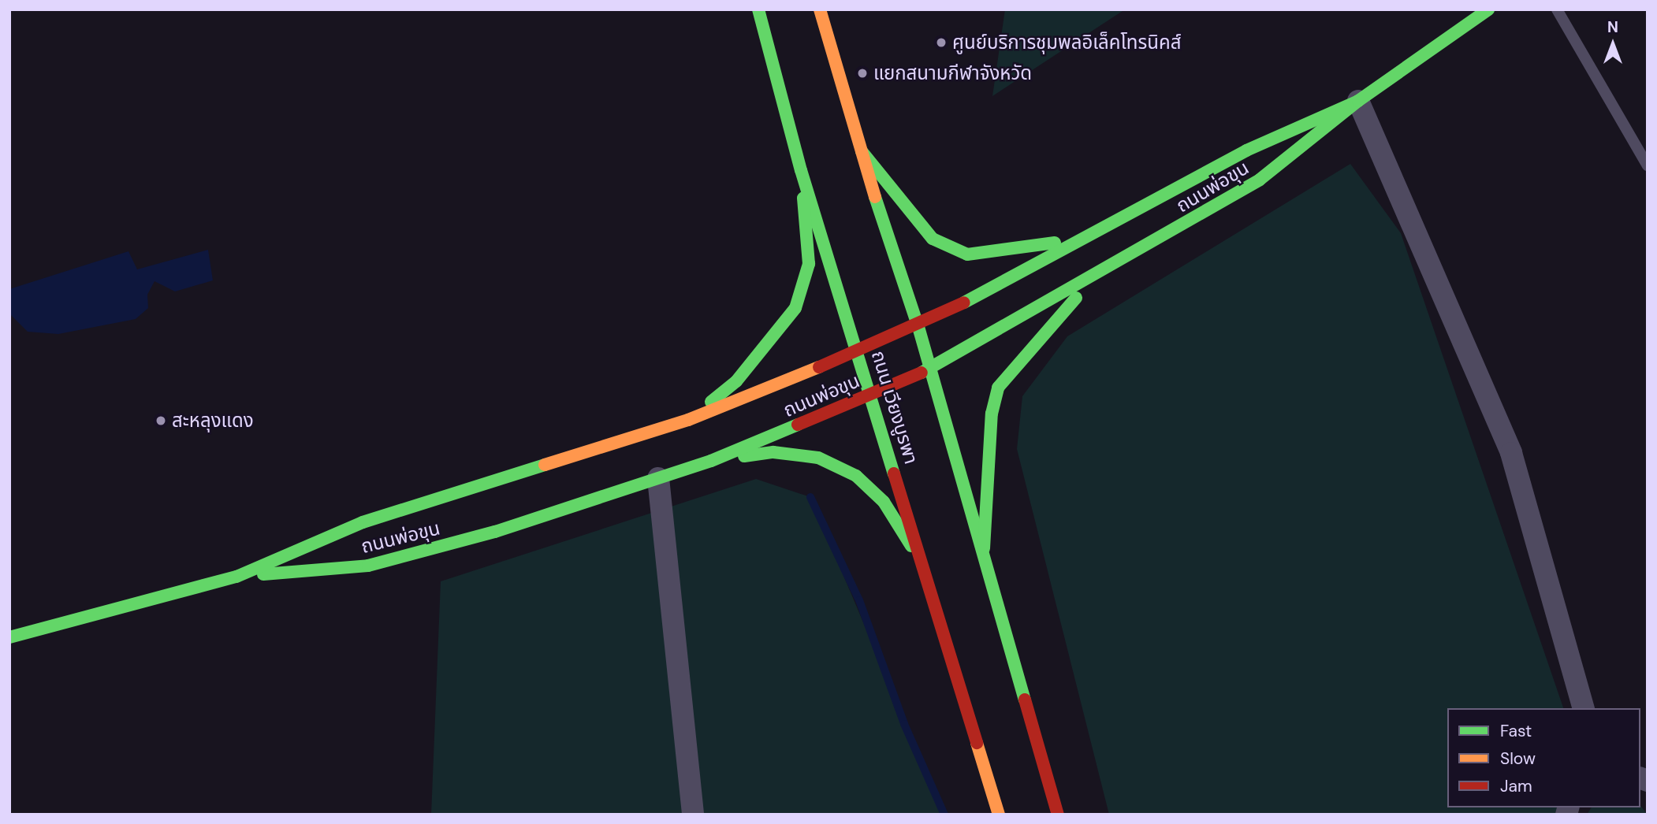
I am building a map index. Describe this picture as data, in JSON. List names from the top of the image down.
{
  "streets": {
    "main road": ["ถนนพ่อขุน", "ถนน เวียงบูรพา"]
  },
  "crossings": [
    ["ถนนพ่อขุน", "ถนน เวียงบูรพา"]
  ],
  "places": ["ศูนย์บริการชุมพลอิเล็คโทรนิคส์", "แยกสนามกีฬาจังหวัด", "สะหลุงแดง"],
  "legend": ["Fast", "Slow", "Jam"],
  "north": "top"
}
